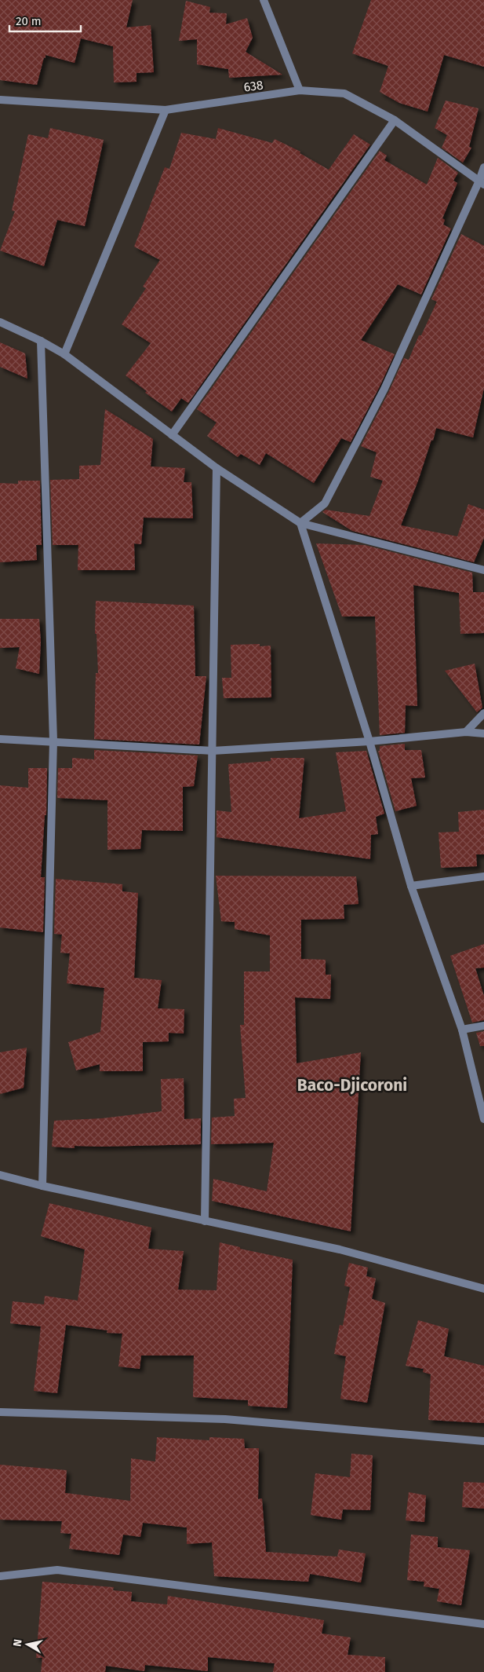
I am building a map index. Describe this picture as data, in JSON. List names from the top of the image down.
{
  "streets": {
    "street": ["638"]
  },
  "districts": ["Baco-Djicoroni"],
  "scale_bar": "20 m",
  "north": "left"
}
